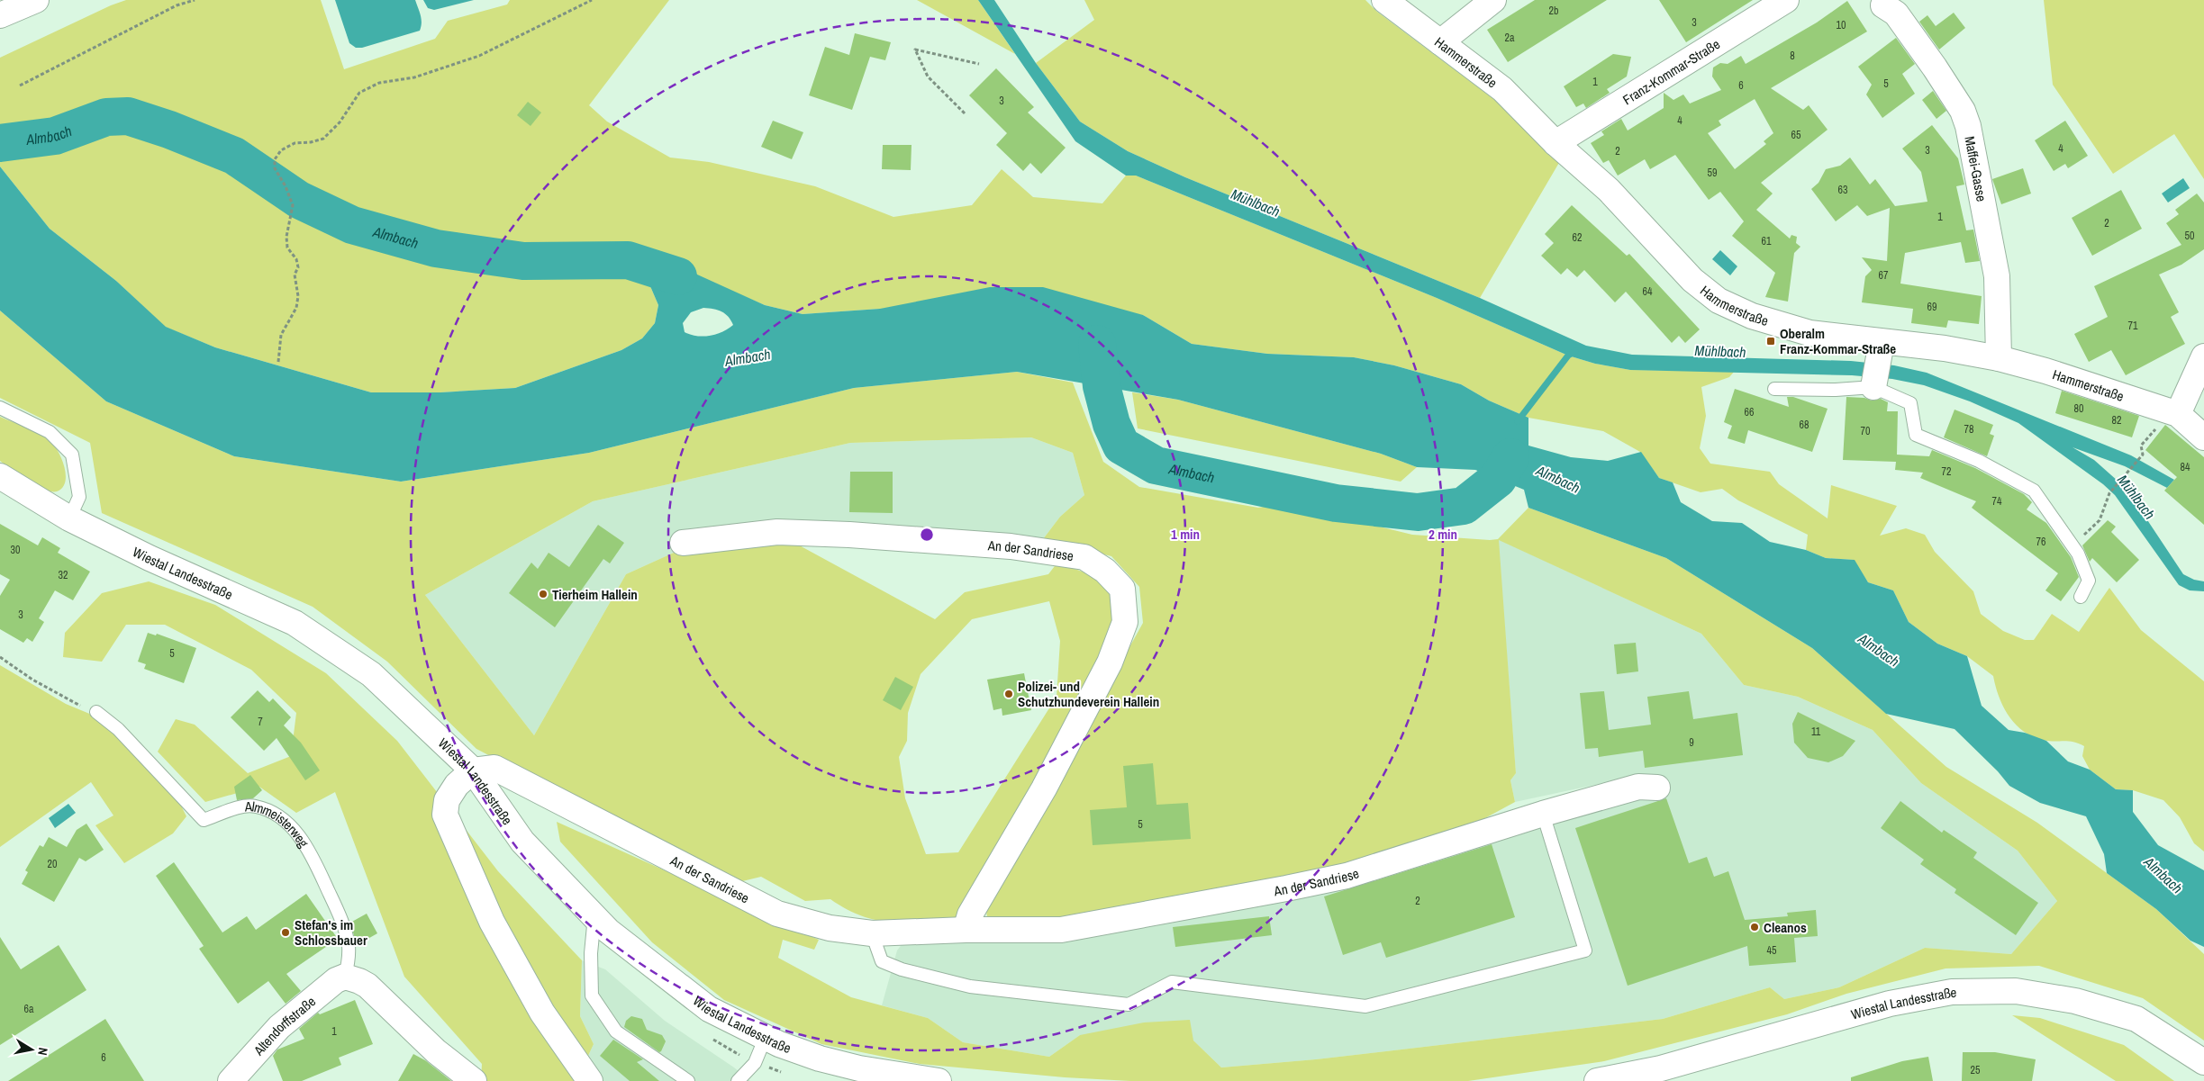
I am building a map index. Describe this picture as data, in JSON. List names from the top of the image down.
{
  "streets": {
    "main road": [
      "Hammerstraße",
      "Franz-Kommar-Straße",
      "Maffei-Gasse",
      "An der Sandriese",
      "Wiestal Landesstraße",
      "Altendorffstraße"
    ],
    "lane": ["Almmeisterweg"]
  },
  "crossings": [
    ["Hammerstraße", "Franz-Kommar-Straße"],
    ["Hammerstraße", "Maffei-Gasse"],
    ["An der Sandriese", "Wiestal Landesstraße"],
    ["Almmeisterweg", "Altendorffstraße"]
  ],
  "water": ["Almbach", "Mühlbach"],
  "places": {
    "transit": ["Oberalm Franz-Kommar-Straße"],
    "other": [
      "Tierheim Hallein",
      "Polizei- und Schutzhundeverein Hallein",
      "Cleanos",
      "Stefan's im Schlossbauer"
    ]
  },
  "house_numbers": [
    "2b",
    "3",
    "10",
    "2a",
    "8",
    "1",
    "5",
    "6",
    "3",
    "4",
    "65",
    "4",
    "3",
    "2",
    "59",
    "63",
    "1",
    "2",
    "50",
    "62",
    "61",
    "67",
    "64",
    "69",
    "71",
    "80",
    "66",
    "82",
    "68",
    "78",
    "70",
    "84",
    "72",
    "74",
    "76",
    "30",
    "32",
    "3",
    "5",
    "7",
    "11",
    "9",
    "5",
    "20",
    "2",
    "45",
    "6a",
    "1",
    "6",
    "25"
  ],
  "north": "right",
  "rings": ["1 min", "2 min"]
}
